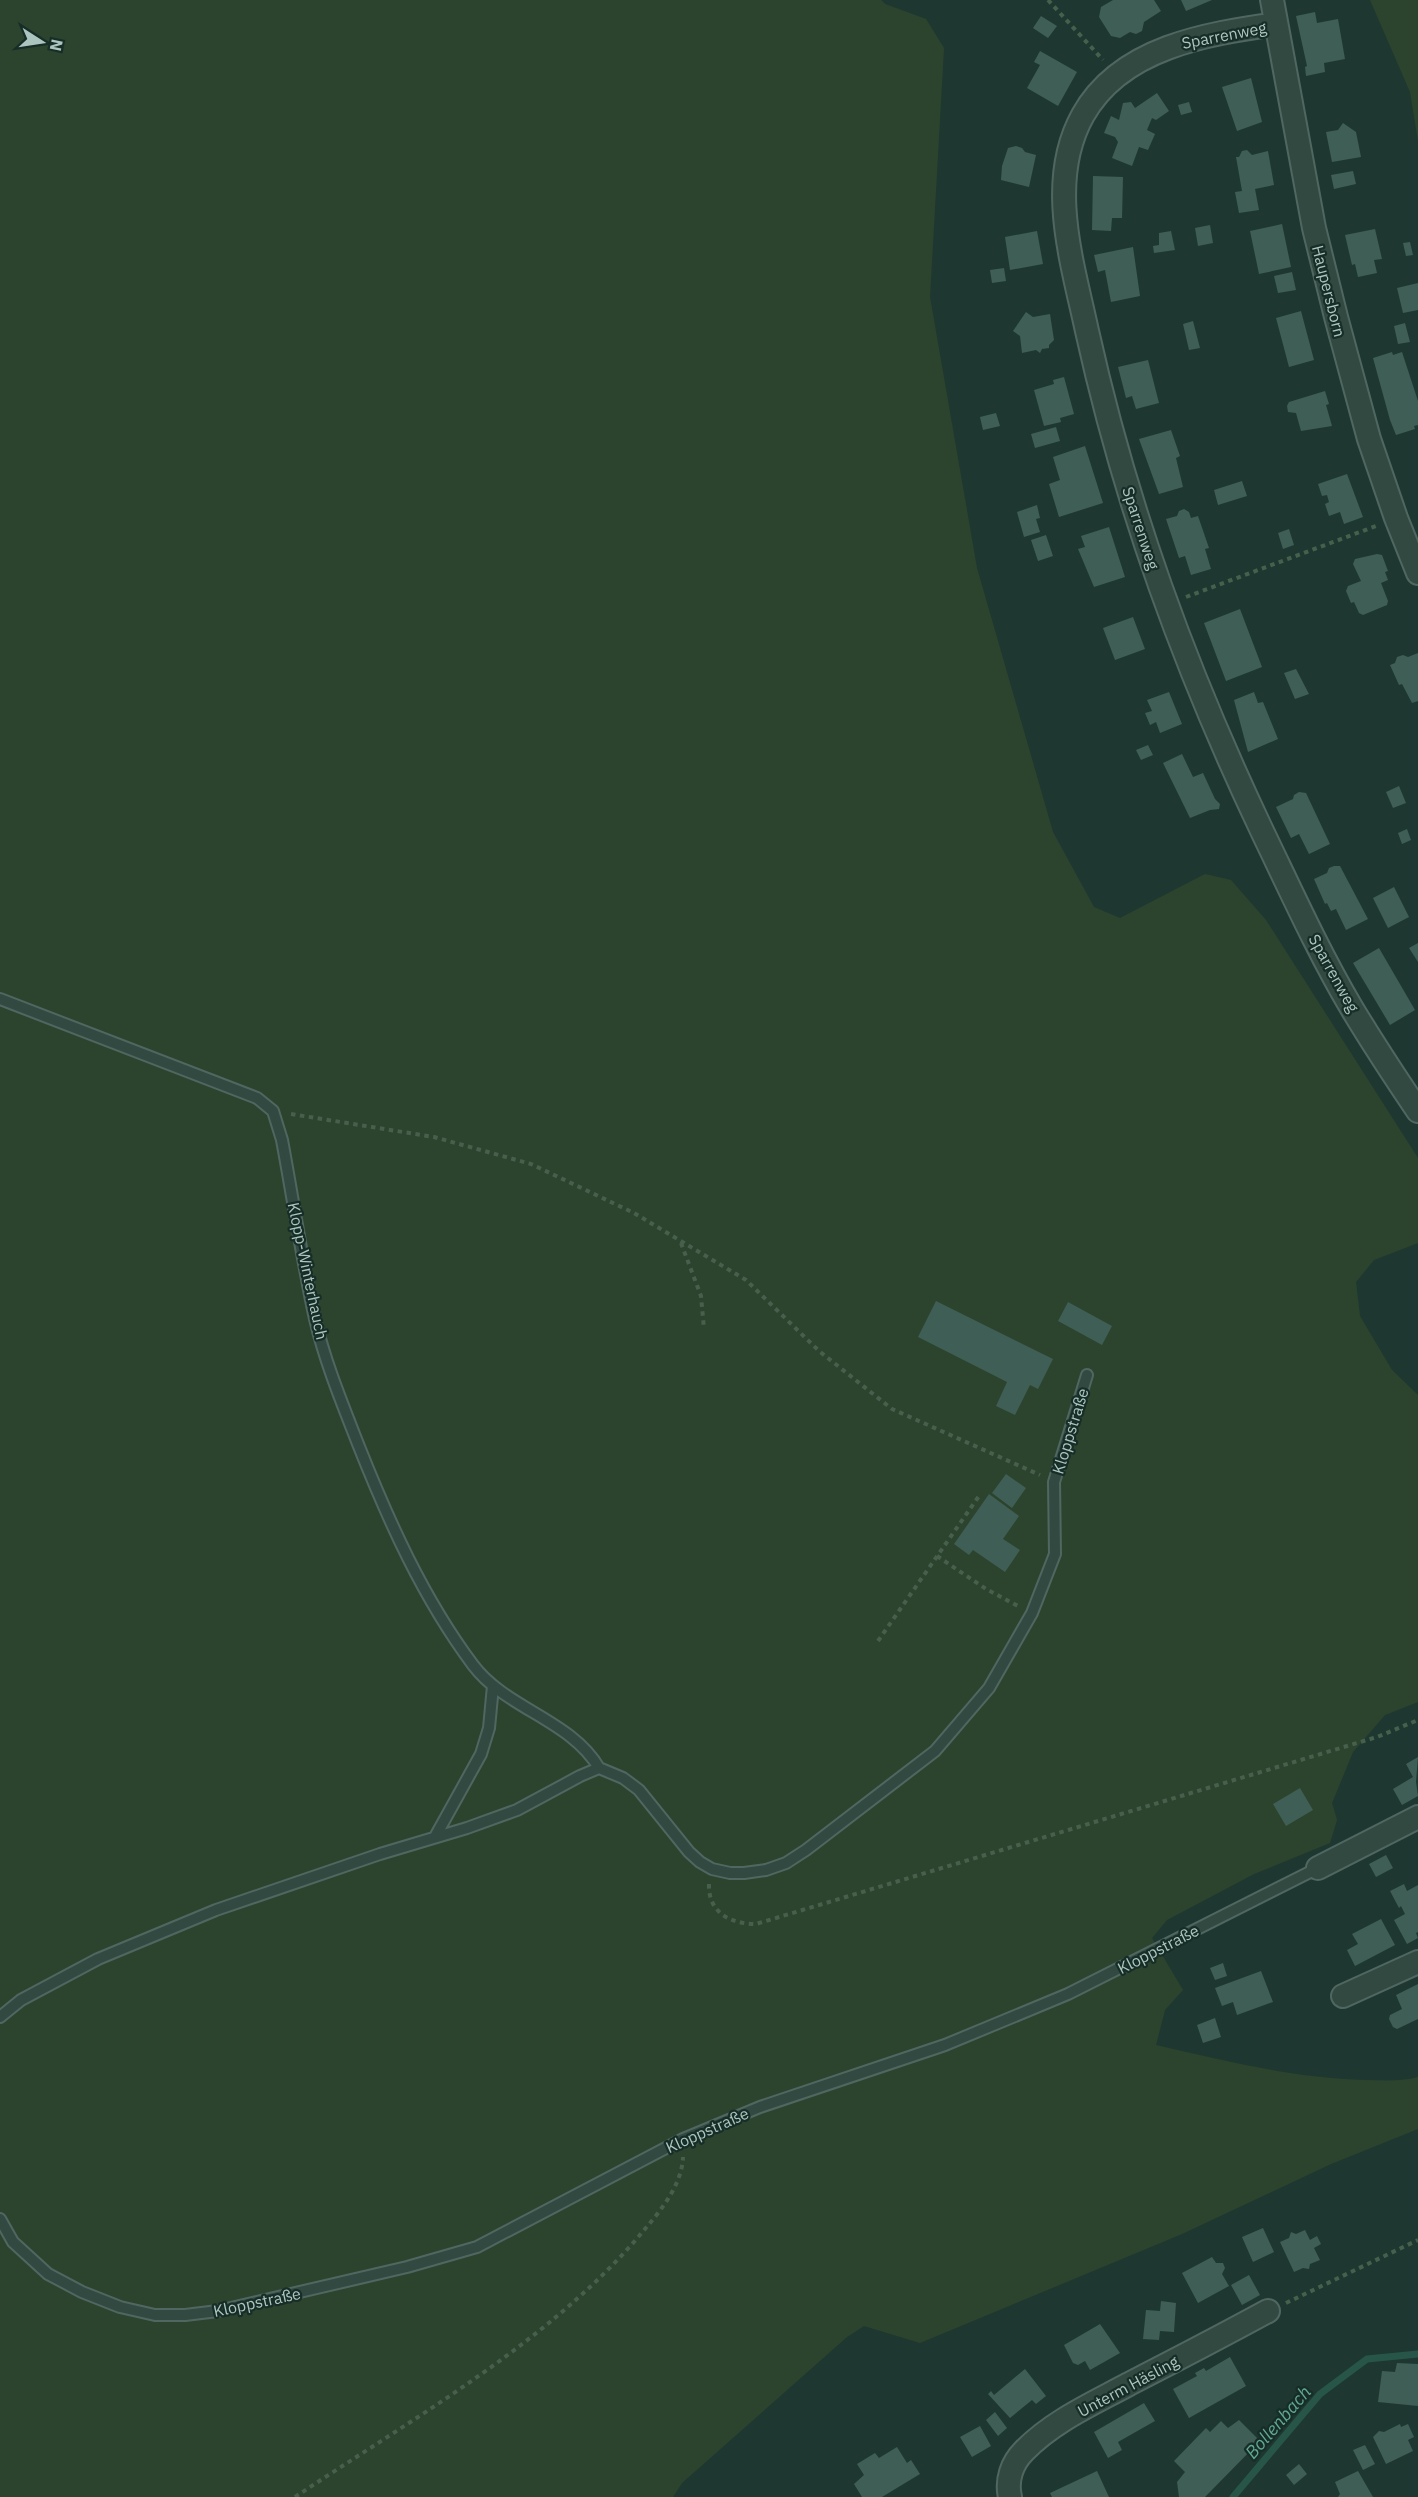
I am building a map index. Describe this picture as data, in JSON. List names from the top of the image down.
{
  "streets": {
    "street": [
      "Sparrenweg",
      "Haupersborn",
      "Kloppstraße",
      "Unterm Häsling"
    ],
    "lane": ["Klopp-Winterhauch"]
  },
  "crossings": [
    ["Sparrenweg", "Haupersborn"],
    ["Klopp-Winterhauch", "Kloppstraße"]
  ],
  "water": ["Bollenbach"],
  "north": "right"
}
